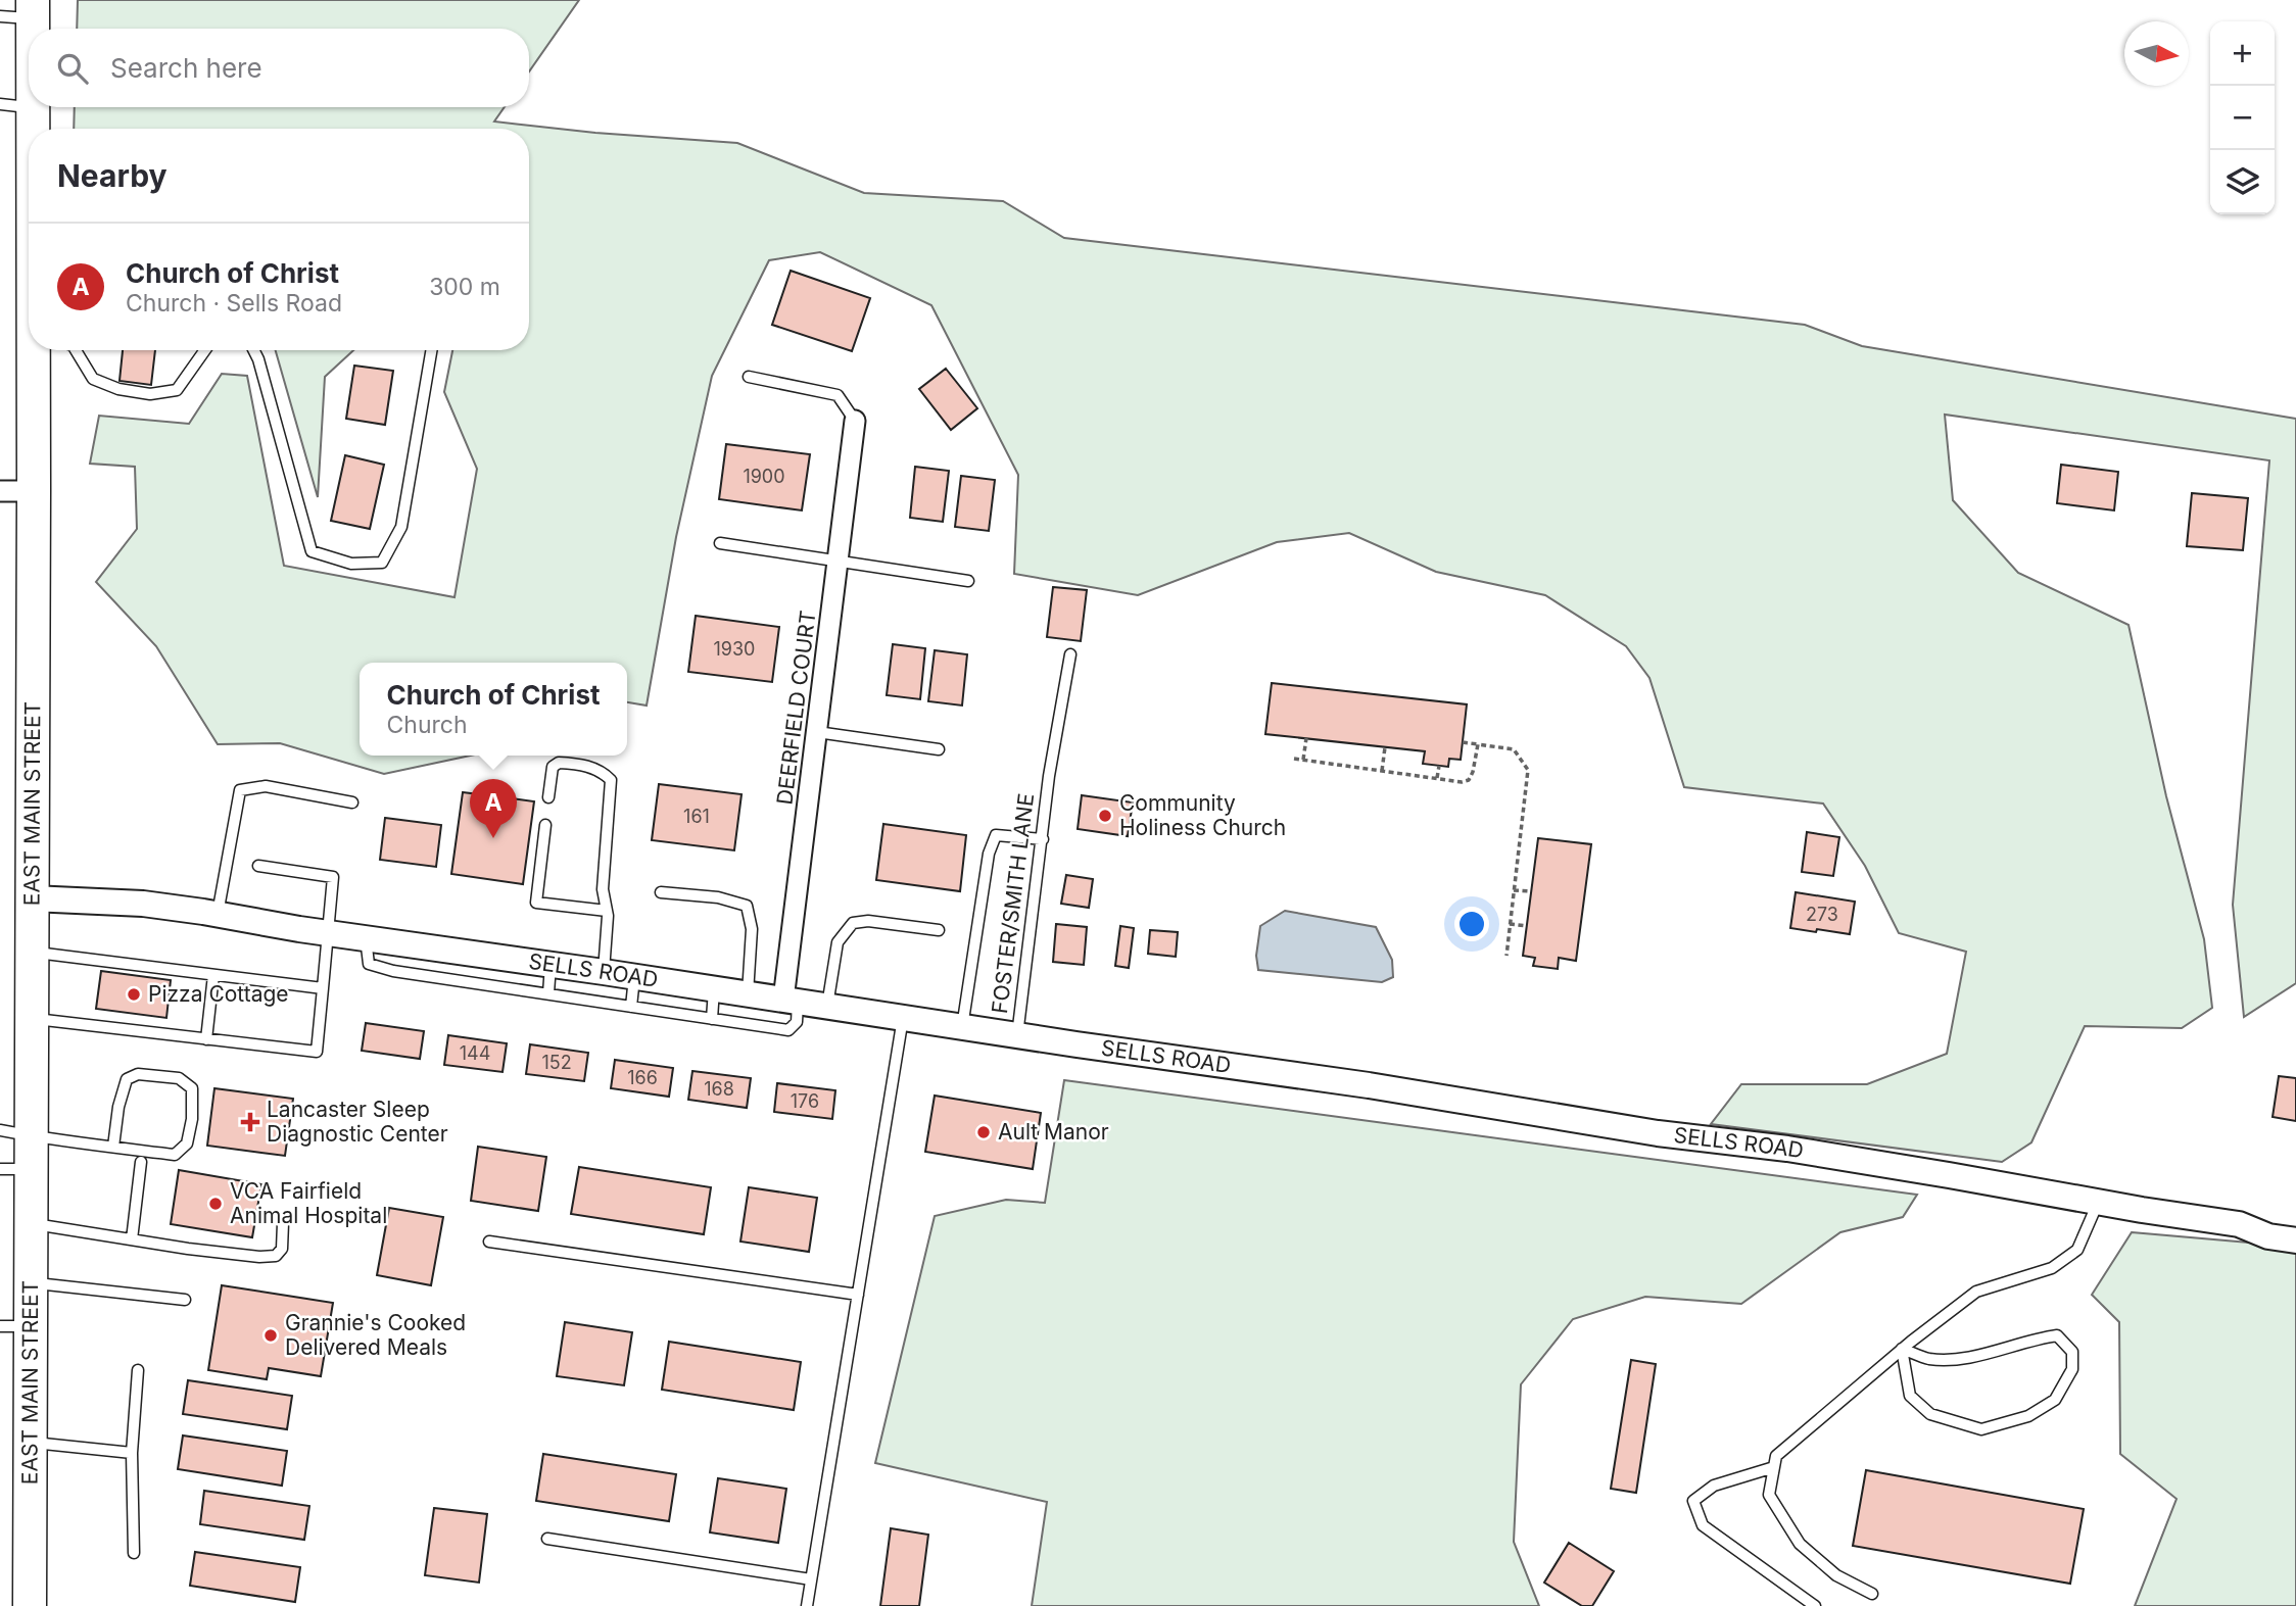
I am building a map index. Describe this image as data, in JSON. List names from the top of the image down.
{
  "streets": {
    "main road": ["EAST MAIN STREET"],
    "street": ["DEERFIELD COURT", "SELLS ROAD"],
    "lane": ["FOSTER/SMITH LANE"]
  },
  "crossings": [
    ["DEERFIELD COURT", "SELLS ROAD"],
    ["EAST MAIN STREET", "SELLS ROAD"],
    ["FOSTER/SMITH LANE", "SELLS ROAD"]
  ],
  "places": {
    "other": [
      "Community Holiness Church",
      "Pizza Cottage",
      "Ault Manor",
      "VCA Fairfield Animal Hospital",
      "Grannie's Cooked Delivered Meals"
    ],
    "health": ["Lancaster Sleep Diagnostic Center"]
  },
  "house_numbers": [
    "1900",
    "1930",
    "161",
    "273",
    "144",
    "152",
    "166",
    "168",
    "176"
  ],
  "north": "right",
  "page": {
    "map_buttons": ["+", "−"],
    "search": "Search here",
    "heading": "Nearby",
    "list": [
      {
        "mark": "A",
        "name": "Church of Christ",
        "note": "Church · Sells Road",
        "value": "300 m"
      }
    ],
    "popup": ["Church of Christ", "Church"],
    "pins": "A"
  }
}
